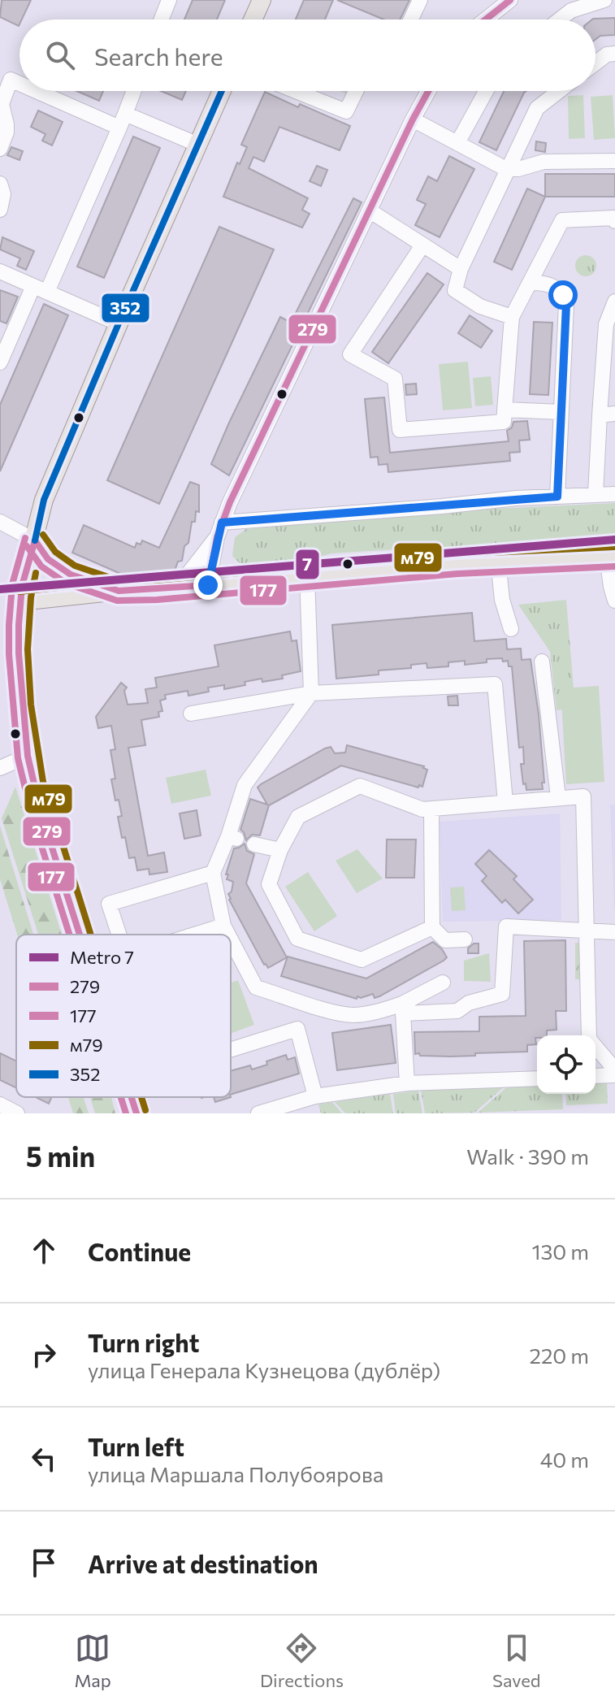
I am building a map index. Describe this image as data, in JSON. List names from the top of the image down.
{
  "lines": [
    "transit line 279",
    "transit line 352",
    "transit line м79",
    "transit line 177",
    "metro line 7"
  ],
  "legend": [
    "Metro 7",
    "279",
    "177",
    "м79",
    "352"
  ],
  "page": {
    "search": "Search here",
    "heading": ["5 min", "Walk · 390 m"],
    "list": [
      ["Continue", "130 m"],
      ["Turn right", "улица Генерала Кузнецова (дублёр)", "220 m"],
      ["Turn left", "улица Маршала Полубоярова", "40 m"],
      "Arrive at destination"
    ],
    "nav": ["Map", "Directions", "Saved"]
  }
}
